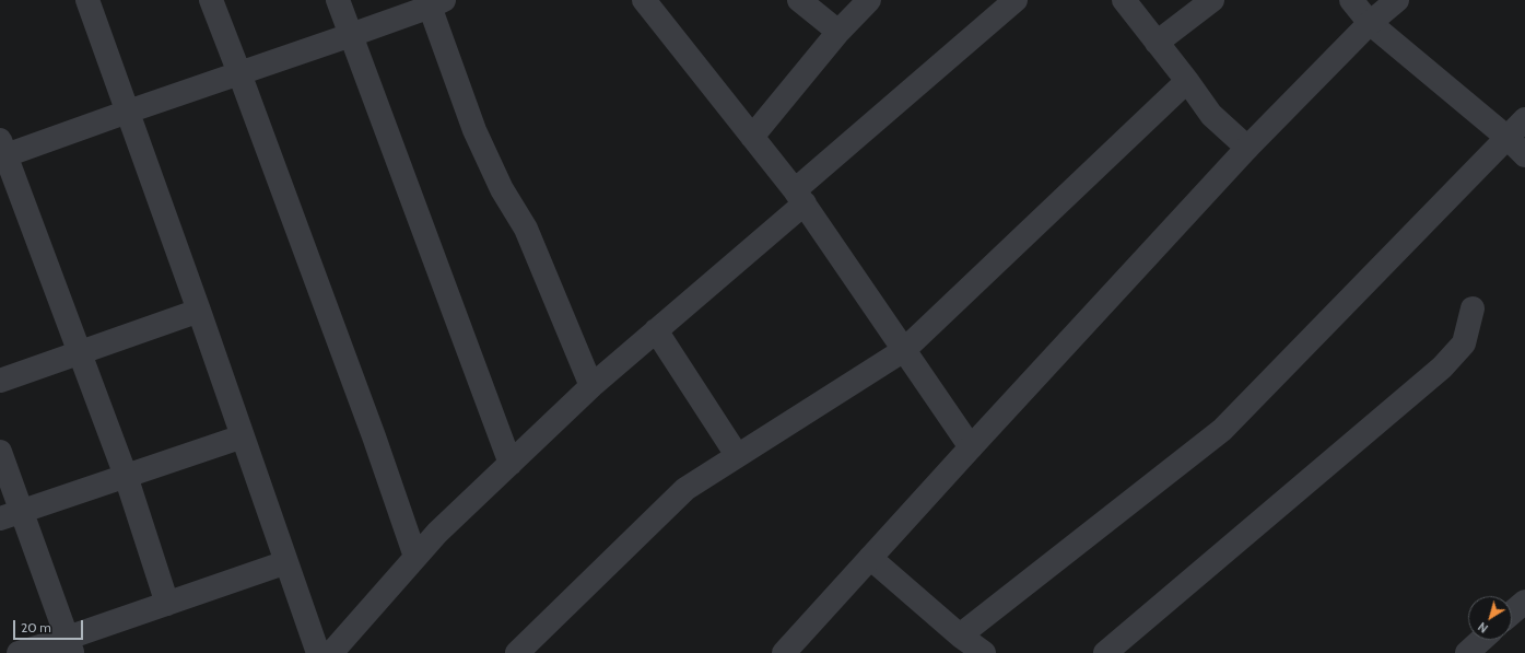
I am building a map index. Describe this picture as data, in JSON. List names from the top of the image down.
{
  "scale_bar": "20 m",
  "north": "bottom left"
}
